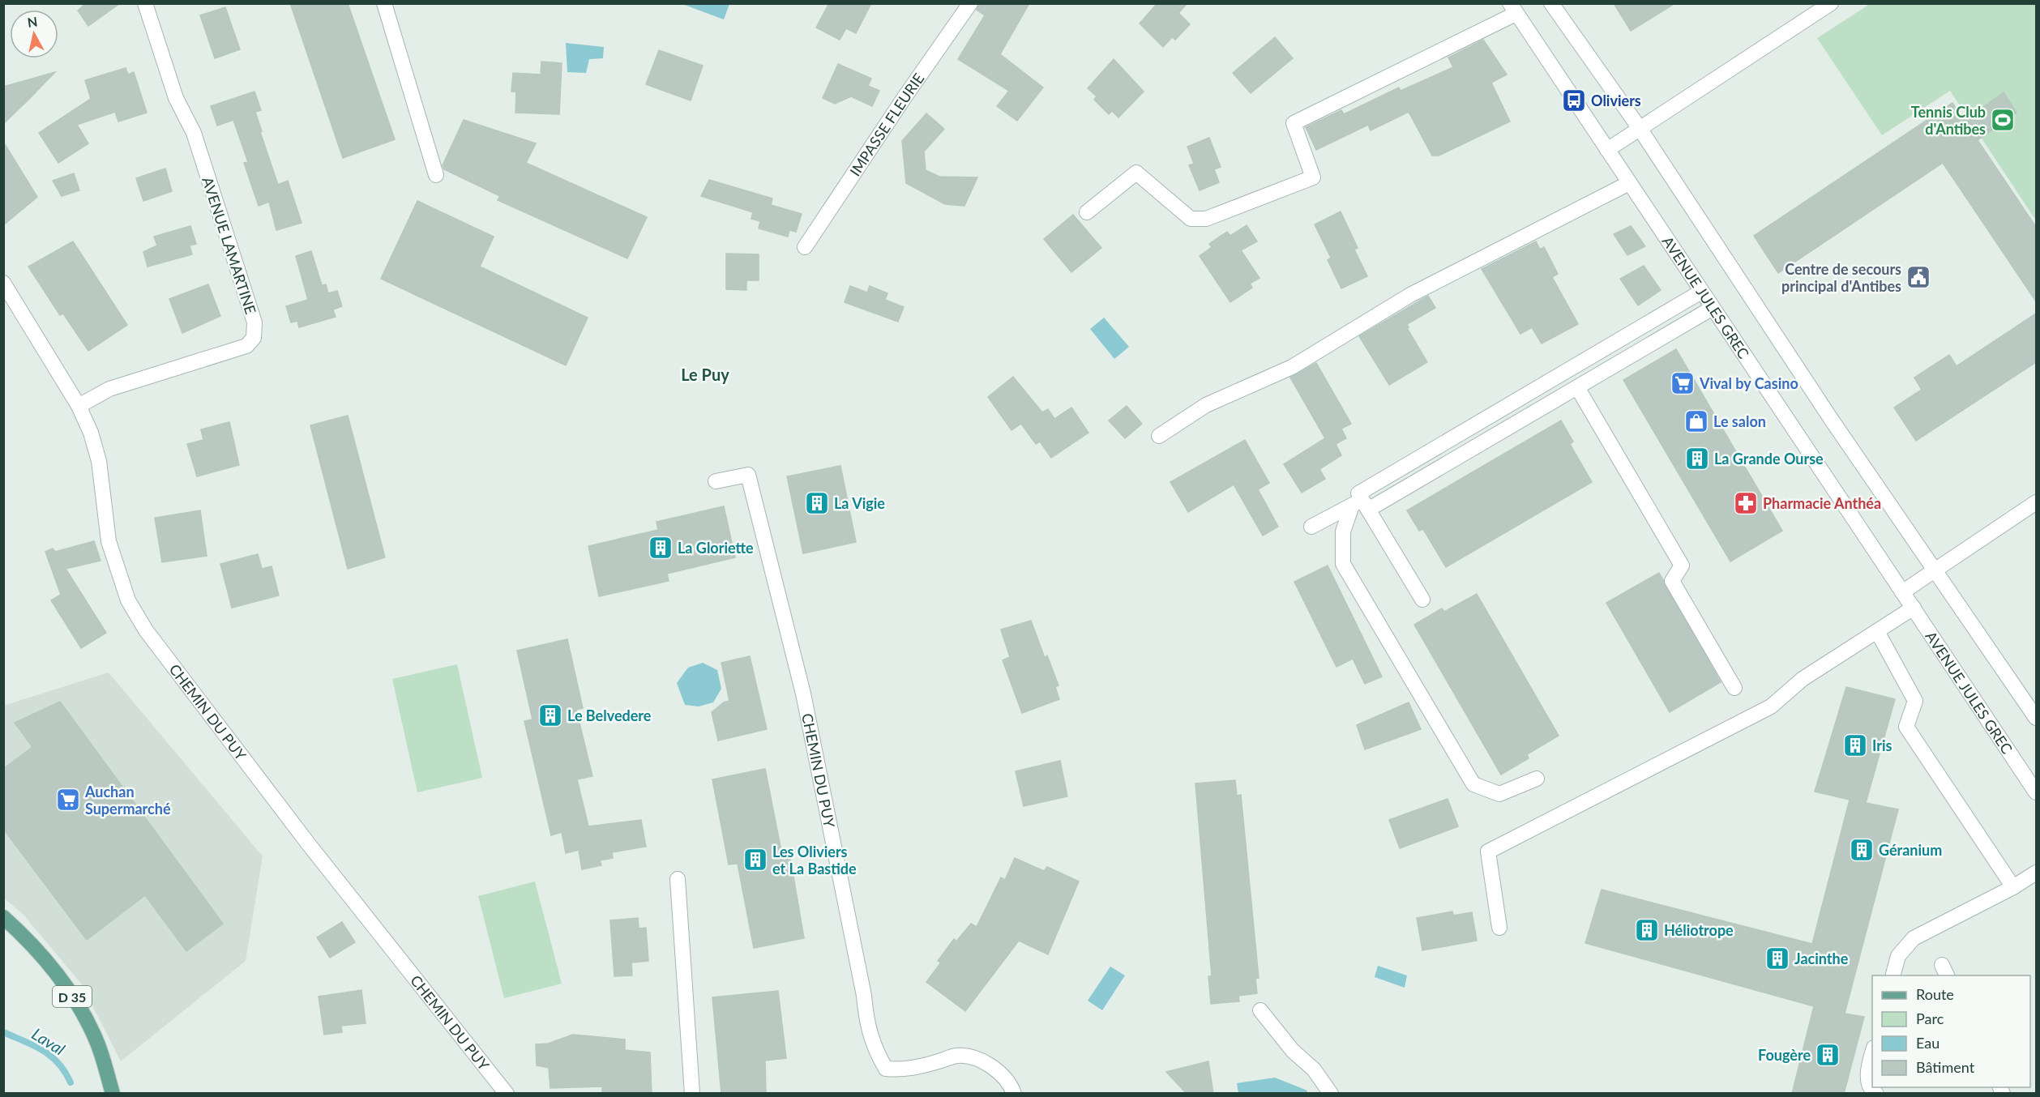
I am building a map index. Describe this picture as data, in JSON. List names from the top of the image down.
{
  "streets": {
    "main road": ["D 35"],
    "street": [
      "IMPASSE FLEURIE",
      "AVENUE LAMARTINE",
      "AVENUE JULES GREC",
      "CHEMIN DU PUY"
    ]
  },
  "crossings": [
    ["AVENUE LAMARTINE", "CHEMIN DU PUY"]
  ],
  "districts": ["Le Puy"],
  "water": ["Laval"],
  "places": {
    "bus stop": ["Oliviers"],
    "sports": ["Tennis Club d'Antibes"],
    "public building": ["Centre de secours principal d'Antibes"],
    "supermarket": ["Vival by Casino", "Auchan Supermarché"],
    "shop": ["Le salon"],
    "building": [
      "La Grande Ourse",
      "La Vigie",
      "La Gloriette",
      "Le Belvedere",
      "Iris",
      "Géranium",
      "Les Oliviers et La Bastide",
      "Héliotrope",
      "Jacinthe",
      "Fougère"
    ],
    "pharmacy": ["Pharmacie Anthéa"]
  },
  "legend": [
    "Route",
    "Parc",
    "Eau",
    "Bâtiment"
  ],
  "north": "top"
}
